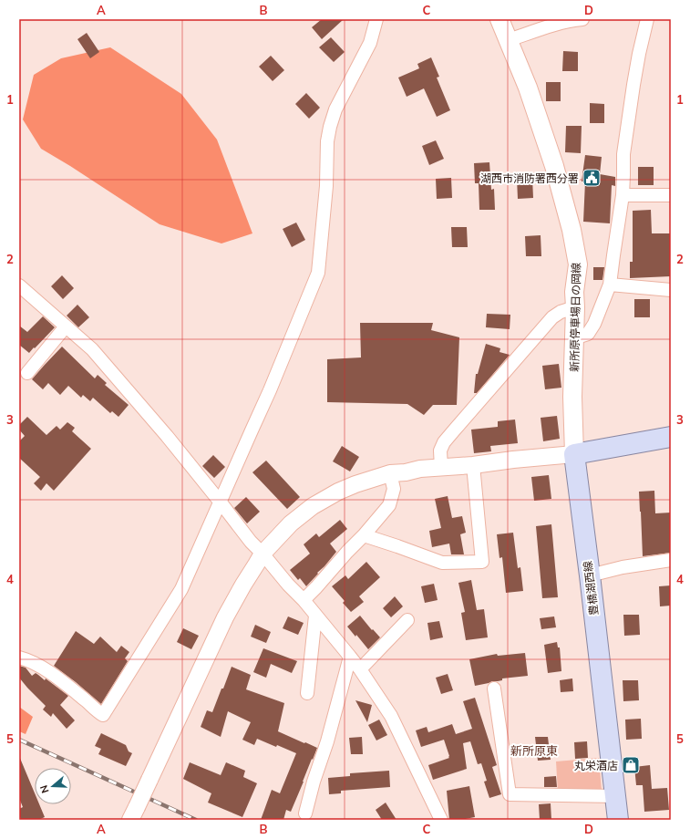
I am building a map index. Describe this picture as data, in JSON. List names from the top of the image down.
{
  "streets": {
    "main road": ["新所原停車場日の岡線", "豊橋湖西線"]
  },
  "crossings": [
    ["新所原停車場日の岡線", "豊橋湖西線"]
  ],
  "districts": ["新所原東"],
  "places": {
    "public building": ["湖西市消防署西分署"],
    "shop": ["丸栄酒店"]
  },
  "north": "left",
  "grid": {
    "columns": [
      "A",
      "B",
      "C",
      "D"
    ],
    "rows": [
      "1",
      "2",
      "3",
      "4",
      "5"
    ]
  }
}
